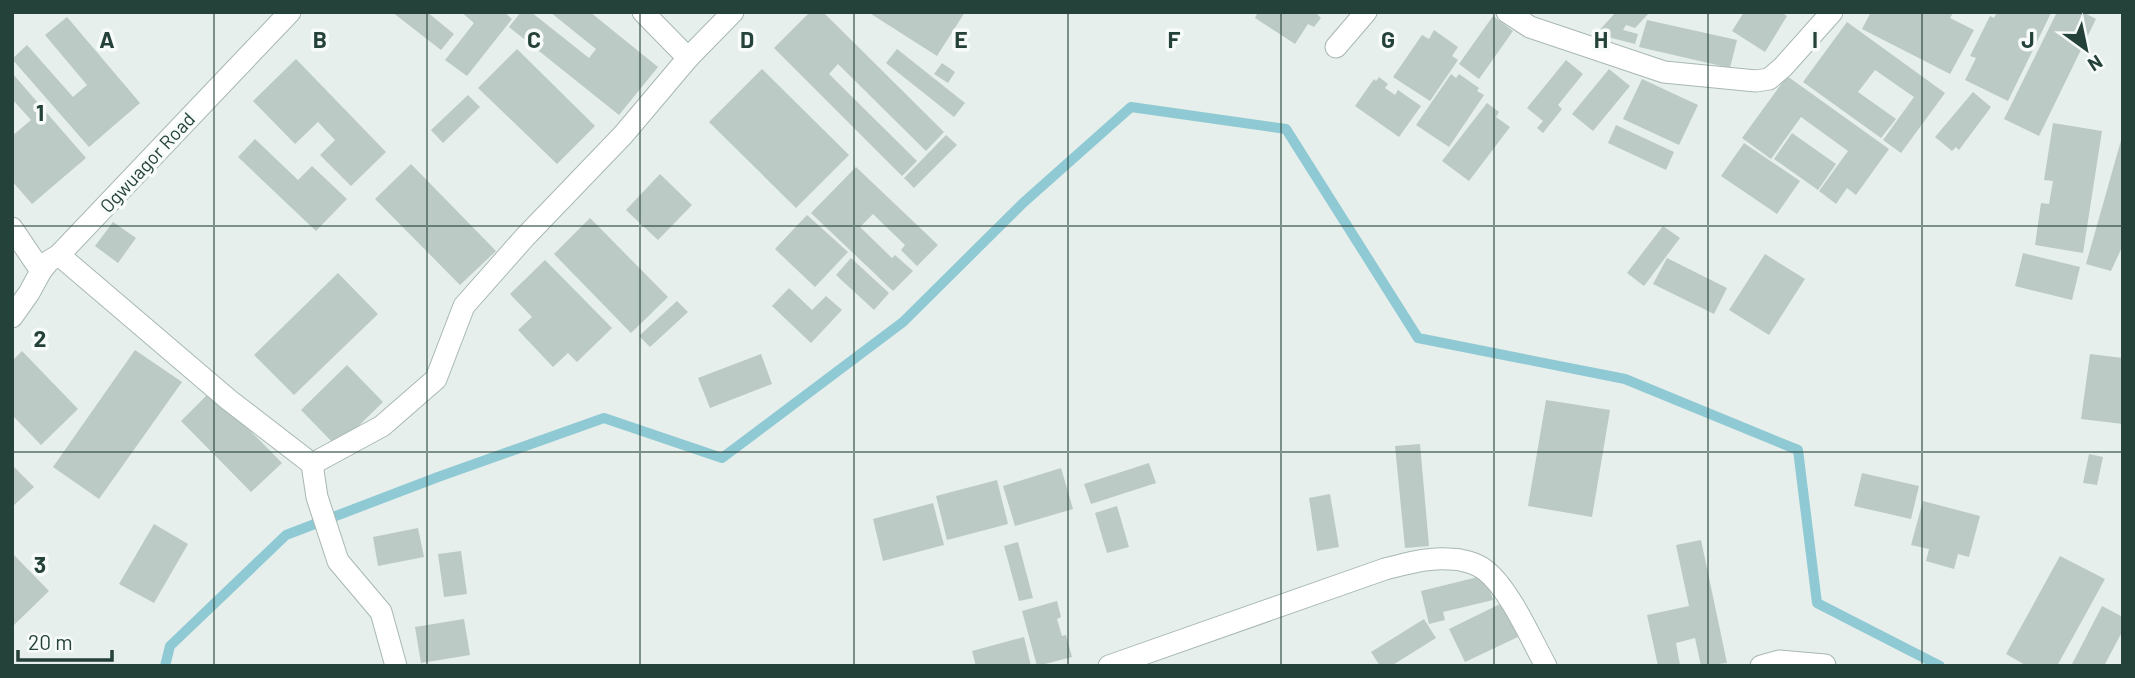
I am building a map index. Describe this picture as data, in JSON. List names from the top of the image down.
{
  "streets": {
    "street": ["Ogwuagor Road"]
  },
  "scale_bar": "20 m",
  "north": "bottom right",
  "grid": {
    "columns": [
      "A",
      "B",
      "C",
      "D",
      "E",
      "F",
      "G",
      "H",
      "I",
      "J"
    ],
    "rows": ["1", "2", "3"]
  }
}
